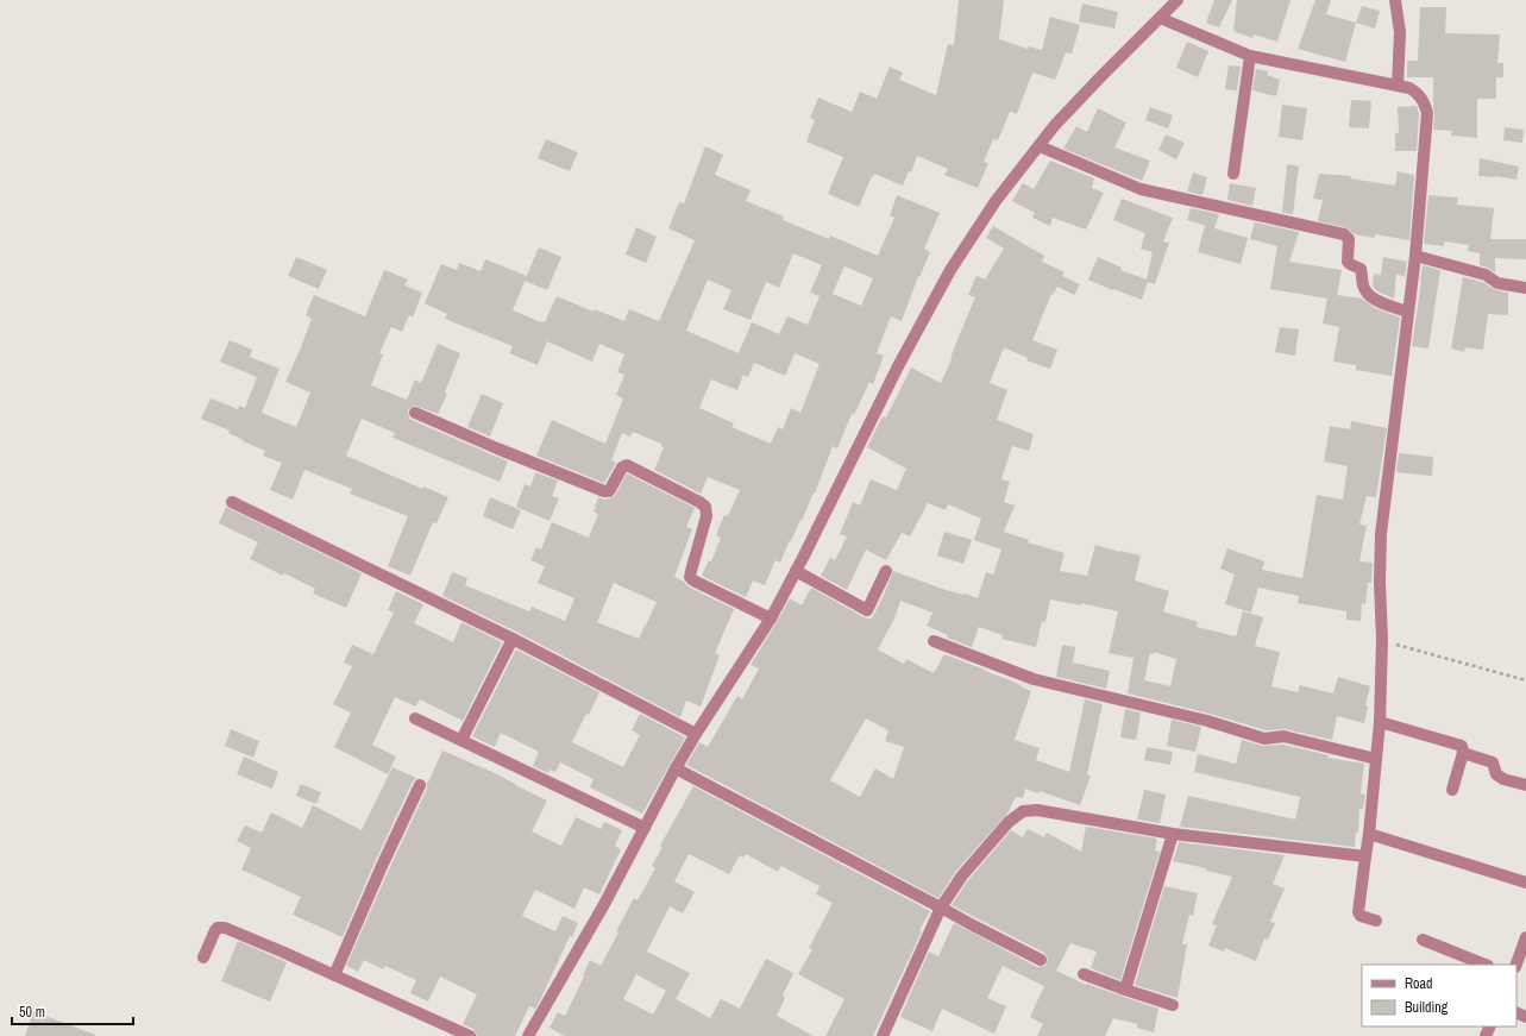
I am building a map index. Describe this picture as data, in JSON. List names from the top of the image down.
{
  "legend": ["Road", "Building"],
  "scale_bar": "50 m"
}
